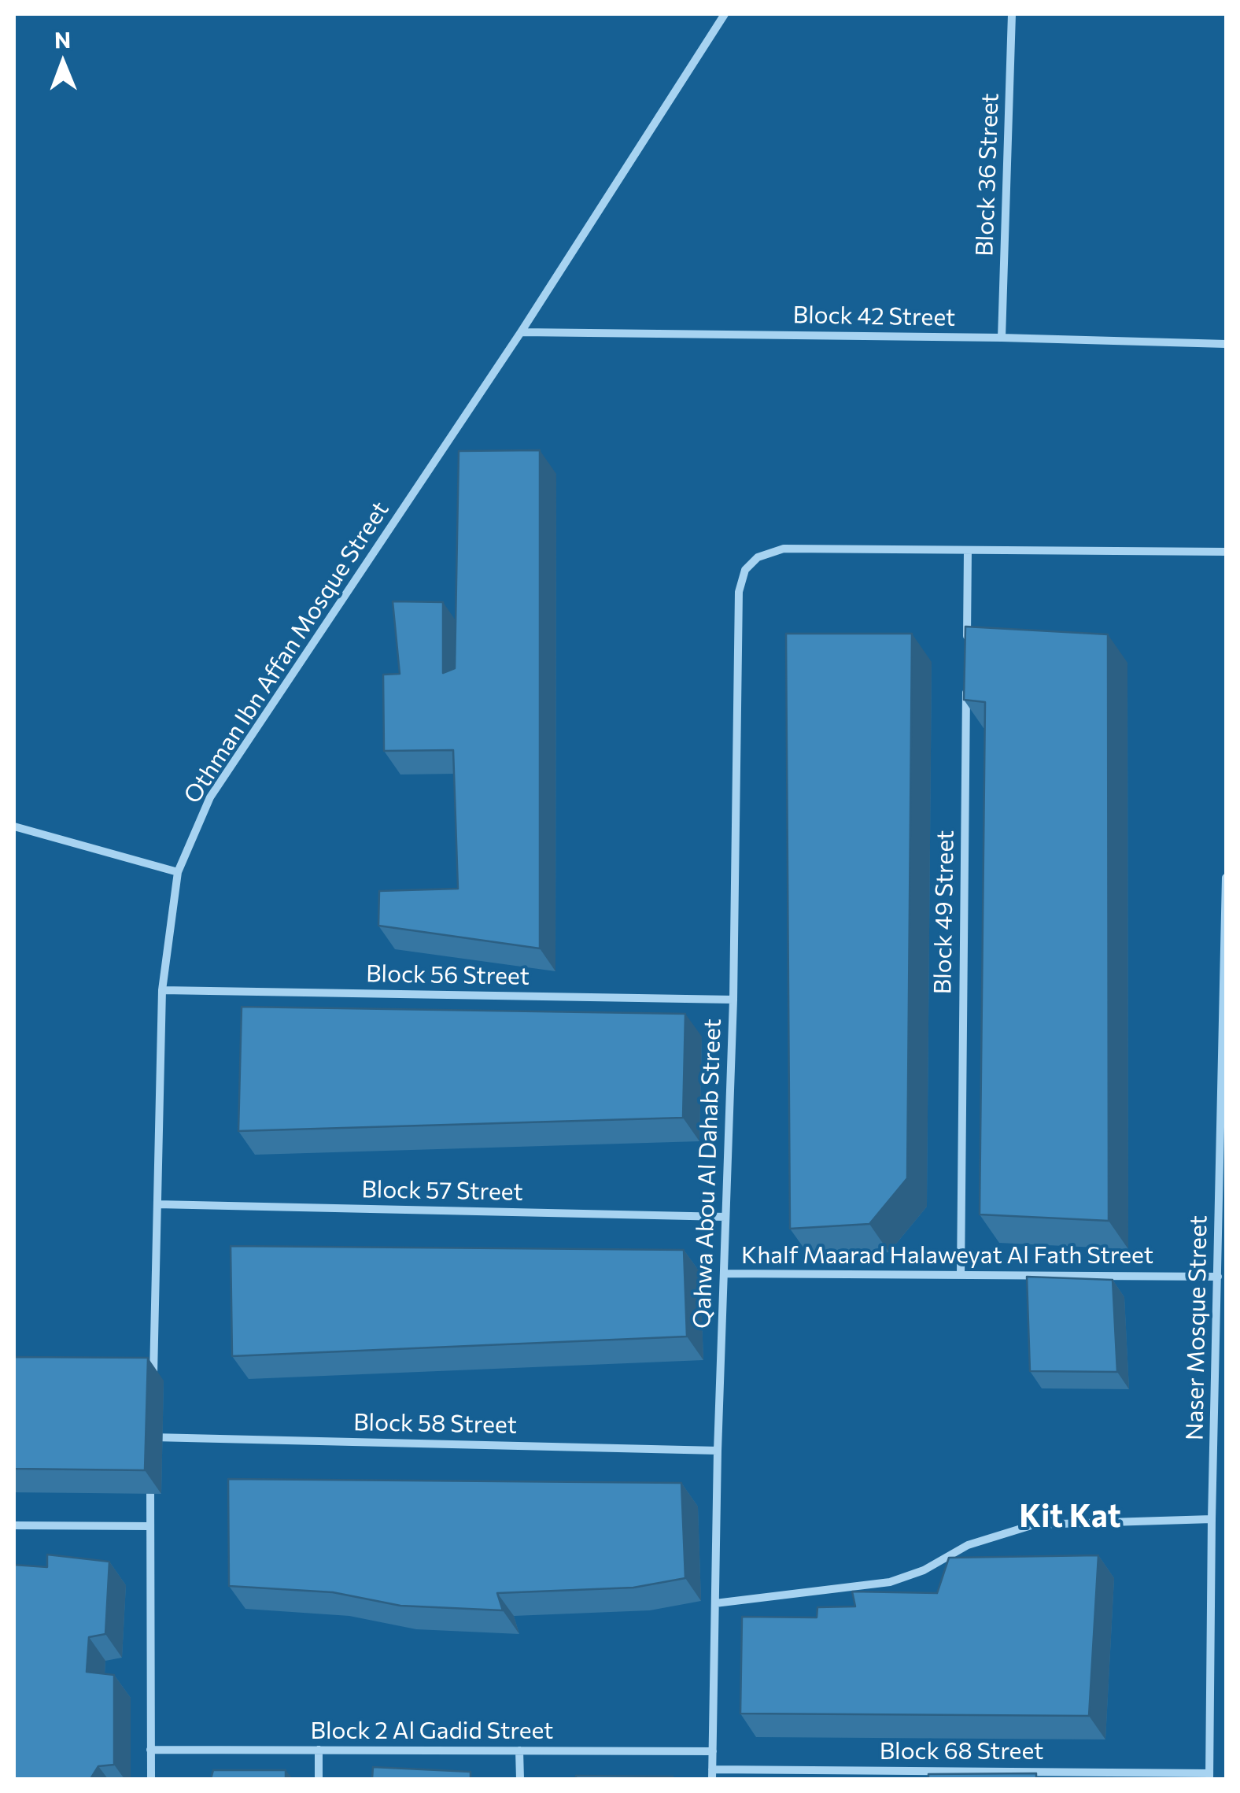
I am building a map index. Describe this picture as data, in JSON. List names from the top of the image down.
{
  "streets": {
    "street": [
      "Block 36 Street",
      "Block 42 Street",
      "Othman Ibn Affan Mosque Street",
      "Block 49 Street",
      "Block 56 Street",
      "Qahwa Abou Al Dahab Street",
      "Block 57 Street",
      "Khalf Maarad Halaweyat Al Fath Street",
      "Naser Mosque Street",
      "Block 58 Street",
      "Block 2 Al Gadid Street",
      "Block 68 Street"
    ]
  },
  "crossings": [
    ["Block 36 Street", "Block 42 Street"],
    ["Block 42 Street", "Othman Ibn Affan Mosque Street"],
    ["Othman Ibn Affan Mosque Street", "Block 56 Street"],
    ["Othman Ibn Affan Mosque Street", "Block 57 Street"],
    ["Block 49 Street", "Khalf Maarad Halaweyat Al Fath Street"],
    ["Block 56 Street", "Qahwa Abou Al Dahab Street"],
    ["Qahwa Abou Al Dahab Street", "Block 57 Street"],
    ["Qahwa Abou Al Dahab Street", "Khalf Maarad Halaweyat Al Fath Street"],
    ["Qahwa Abou Al Dahab Street", "Block 58 Street"],
    ["Qahwa Abou Al Dahab Street", "Block 2 Al Gadid Street"],
    ["Qahwa Abou Al Dahab Street", "Block 68 Street"],
    ["Khalf Maarad Halaweyat Al Fath Street", "Naser Mosque Street"],
    ["Naser Mosque Street", "Block 68 Street"]
  ],
  "districts": ["Kit Kat"],
  "north": "top"
}
